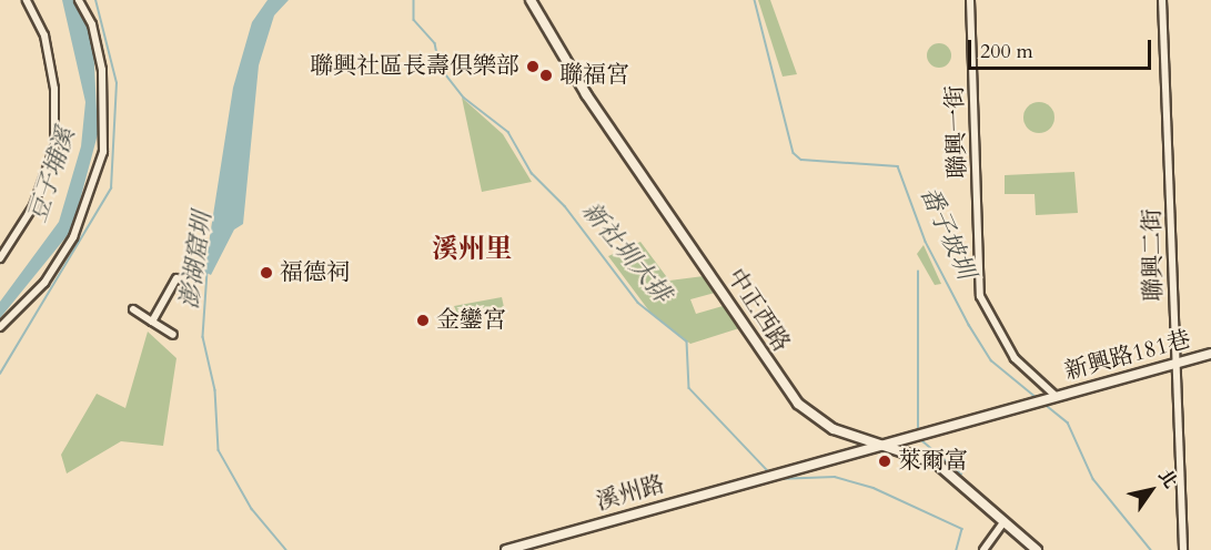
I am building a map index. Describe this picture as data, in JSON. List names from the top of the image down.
{
  "streets": {
    "main road": ["中正西路", "新興路181巷", "溪州路"],
    "street": ["聯興一街", "聯興二街"]
  },
  "crossings": [
    ["聯興一街", "新興路181巷"],
    ["聯興二街", "新興路181巷"],
    ["中正西路", "新興路181巷"],
    ["中正西路", "溪州路"],
    ["新興路181巷", "溪州路"]
  ],
  "districts": ["溪州里"],
  "water": [
    "豆子埔溪",
    "番子坡圳",
    "新社圳大排",
    "澎湖窟圳"
  ],
  "places": [
    "聯興社區長壽俱樂部",
    "聯福宮",
    "福德祠",
    "金鑾宮",
    "萊爾富"
  ],
  "scale_bar": "200 m",
  "north": "top right"
}
